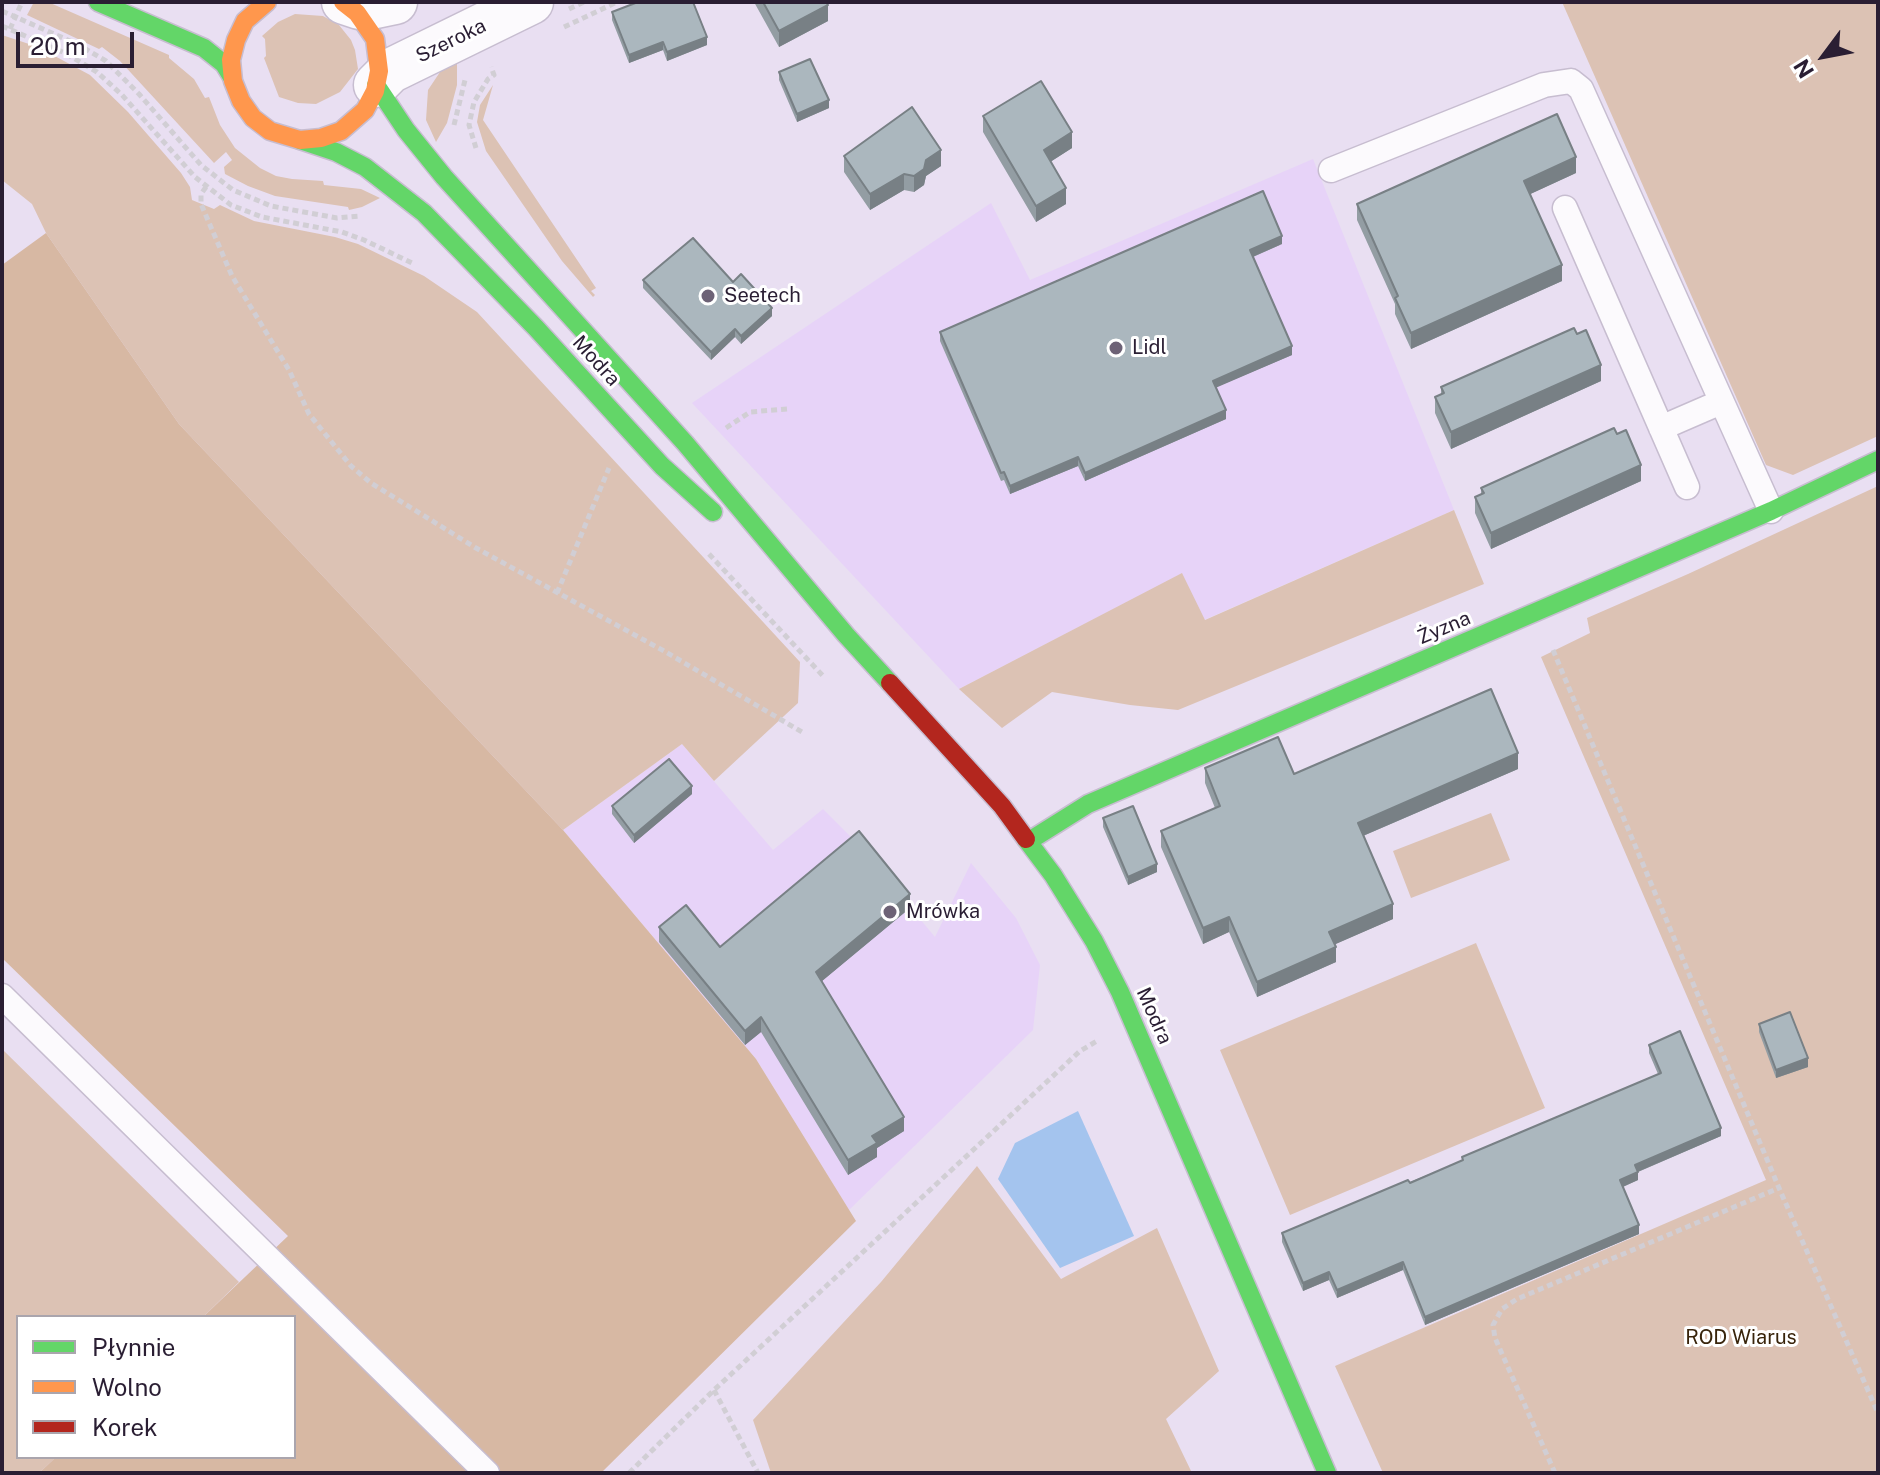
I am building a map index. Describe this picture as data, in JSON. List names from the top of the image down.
{
  "streets": {
    "street": ["Szeroka", "Modra", "Żyzna"]
  },
  "crossings": [
    ["Szeroka", "Modra"],
    ["Modra", "Żyzna"]
  ],
  "parks": ["ROD Wiarus"],
  "places": ["Seetech", "Lidl", "Mrówka"],
  "legend": ["Płynnie", "Wolno", "Korek"],
  "scale_bar": "20 m",
  "north": "bottom left"
}
